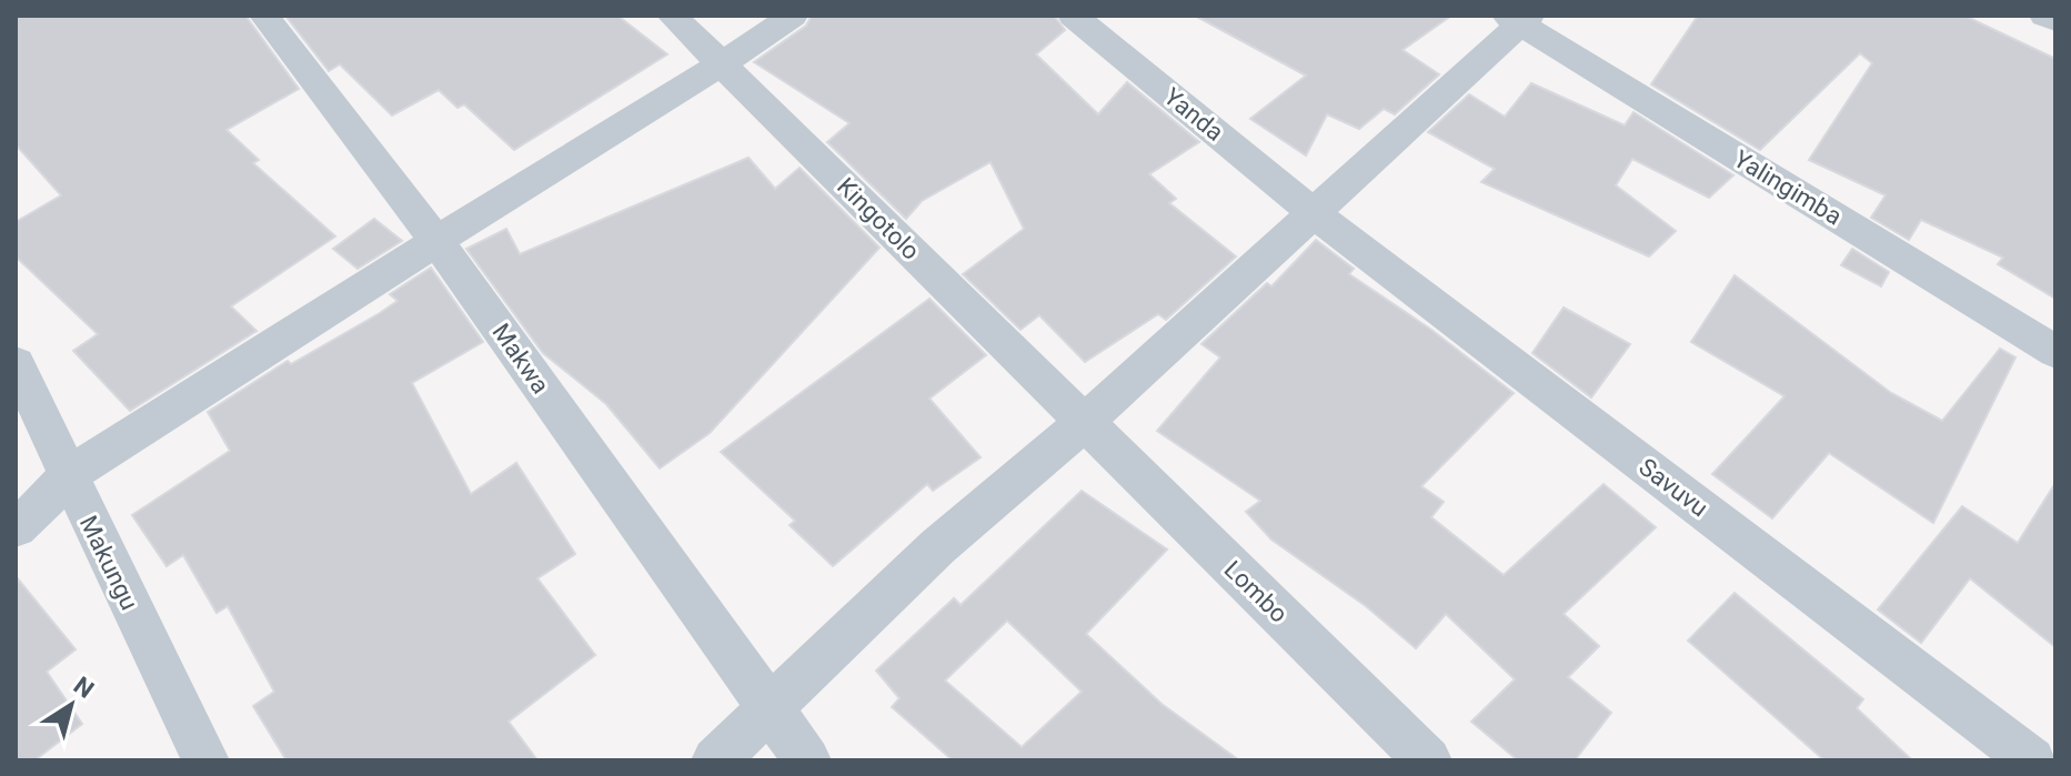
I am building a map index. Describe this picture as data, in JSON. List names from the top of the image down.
{
  "streets": {
    "street": [
      "Yanda",
      "Yalingimba",
      "Kingotolo",
      "Makwa",
      "Savuvu",
      "Makungu",
      "Lombo"
    ]
  },
  "crossings": [
    ["Yanda", "Savuvu"],
    ["Kingotolo", "Lombo"]
  ],
  "north": "top right"
}
